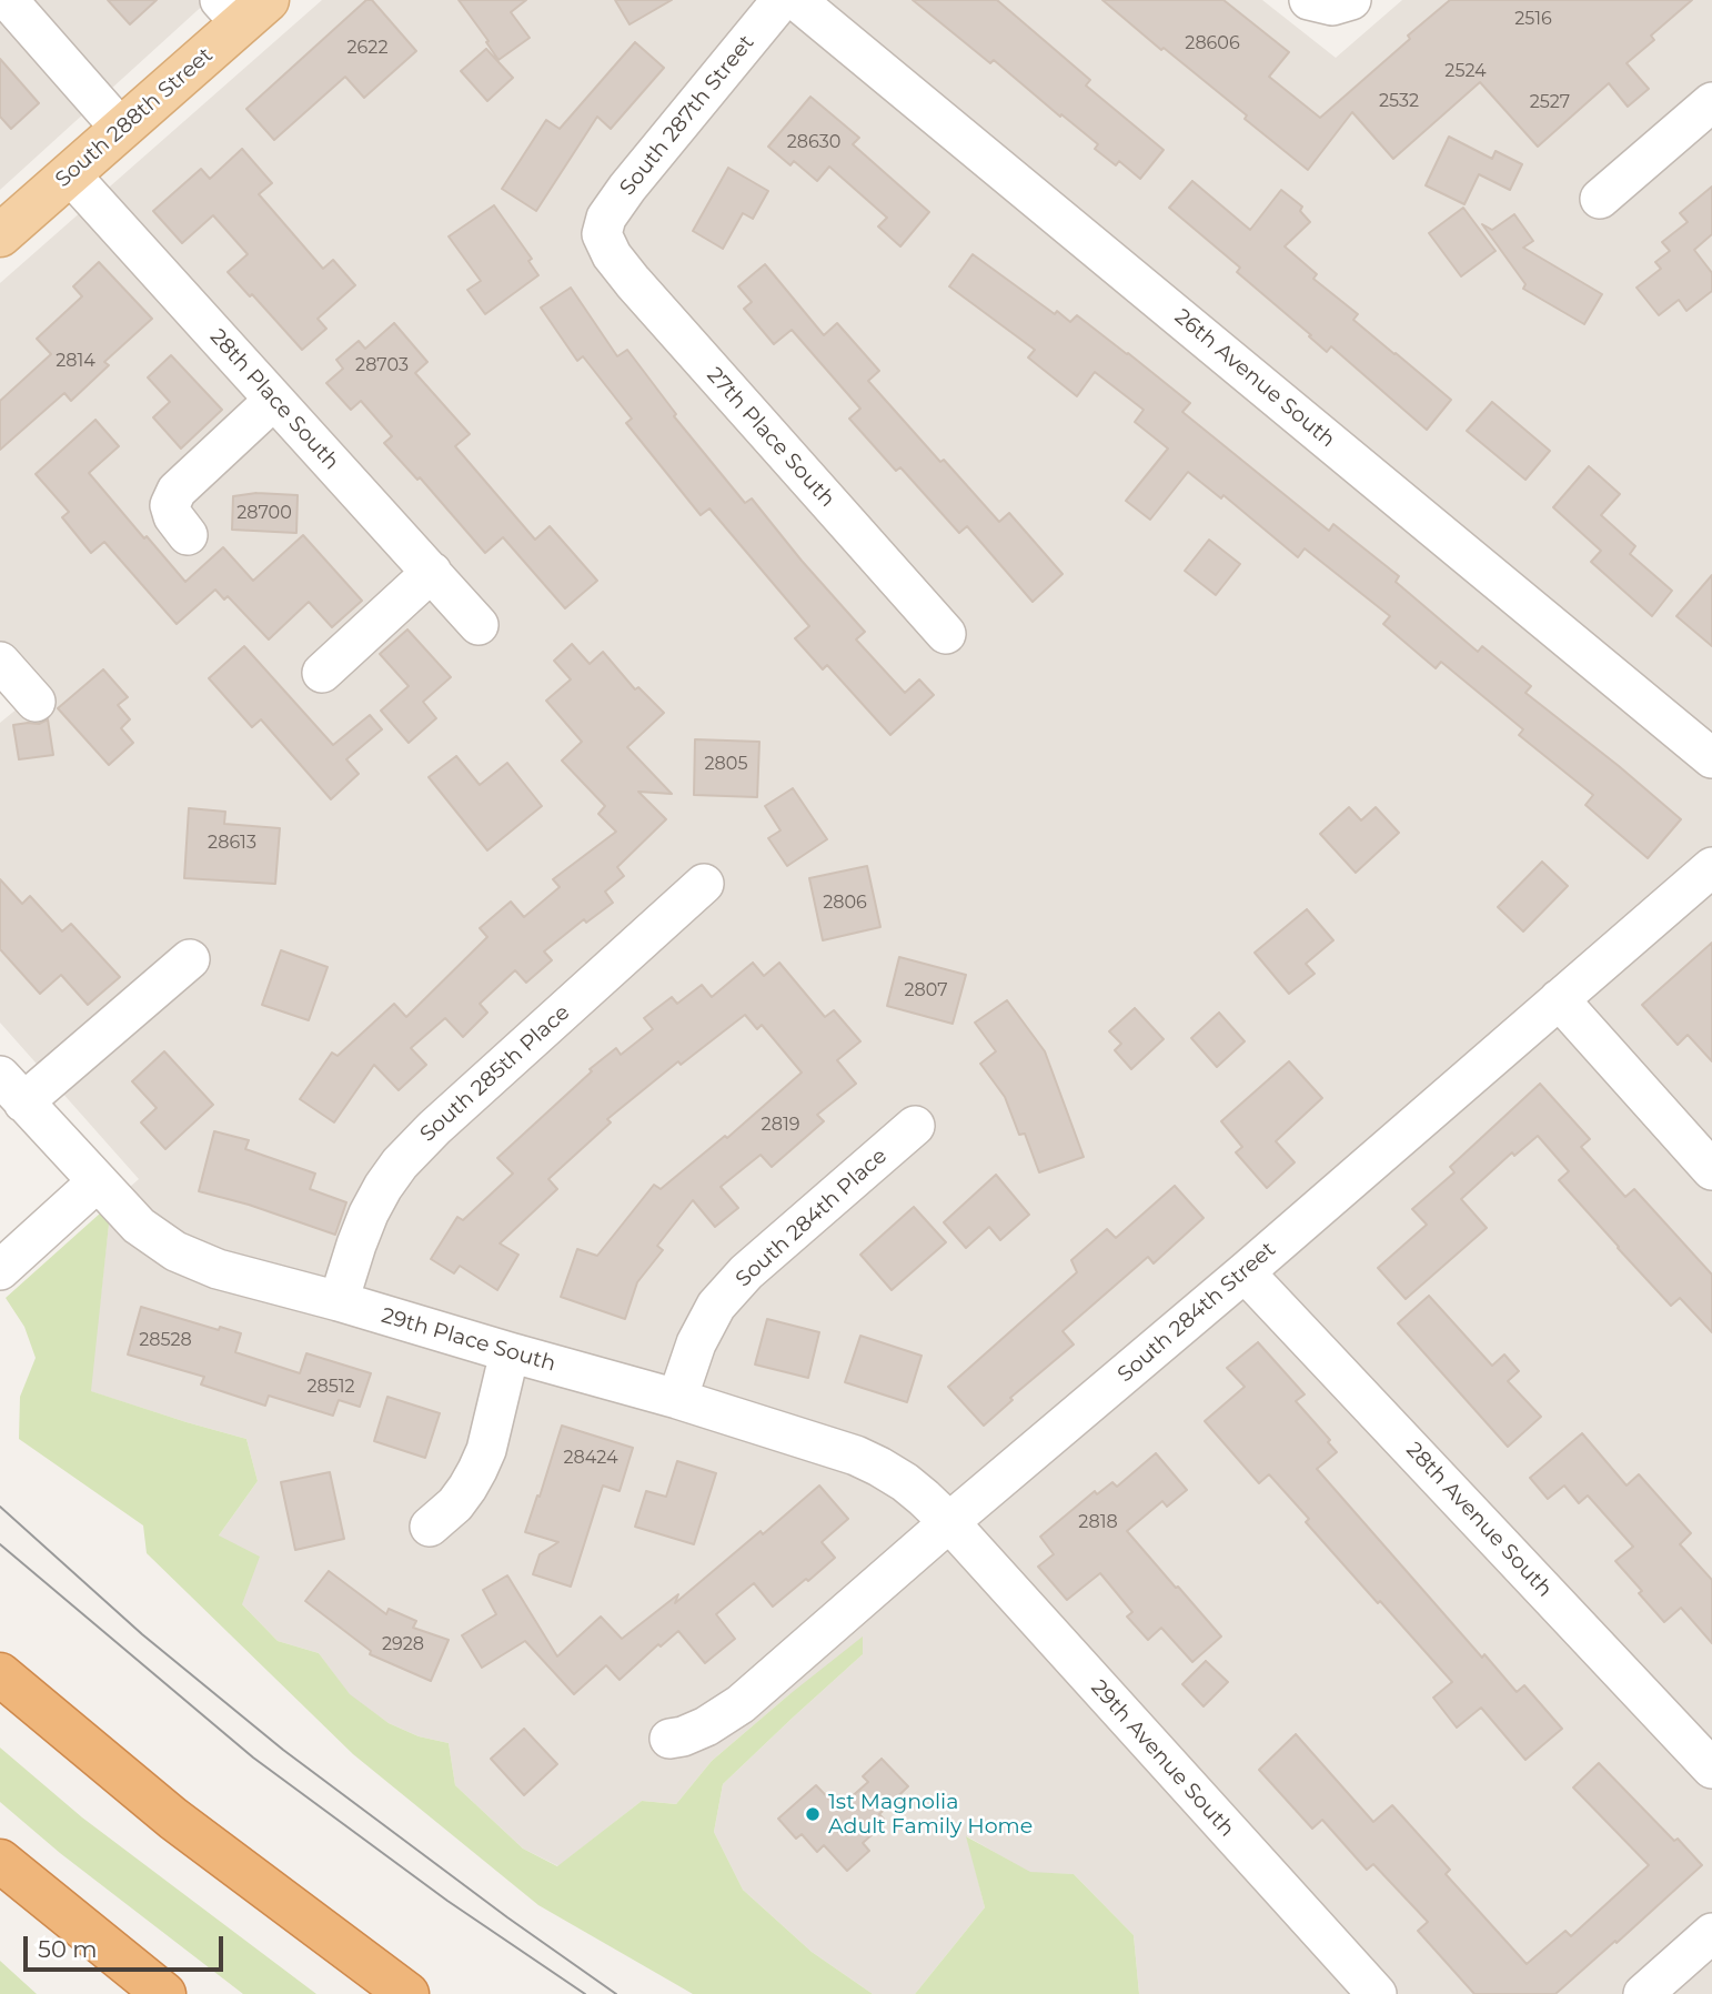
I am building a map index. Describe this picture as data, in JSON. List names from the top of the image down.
{
  "streets": {
    "main road": ["South 288th Street"],
    "street": [
      "South 287th Street",
      "26th Avenue South",
      "28th Place South",
      "27th Place South",
      "South 285th Place",
      "South 284th Place",
      "South 284th Street",
      "29th Place South",
      "28th Avenue South",
      "29th Avenue South"
    ]
  },
  "crossings": [
    ["South 287th Street", "27th Place South"],
    ["South 288th Street", "28th Place South"],
    ["South 285th Place", "29th Place South"],
    ["South 284th Place", "29th Place South"],
    ["South 284th Street", "29th Place South"],
    ["South 284th Street", "28th Avenue South"],
    ["South 284th Street", "29th Avenue South"],
    ["29th Place South", "29th Avenue South"]
  ],
  "places": ["1st Magnolia Adult Family Home"],
  "house_numbers": [
    "2516",
    "28606",
    "2622",
    "2524",
    "2532",
    "2527",
    "28630",
    "2814",
    "28703",
    "28700",
    "2805",
    "28613",
    "2806",
    "2807",
    "2819",
    "28528",
    "28512",
    "28424",
    "2818",
    "2928"
  ],
  "scale_bar": "50 m"
}
